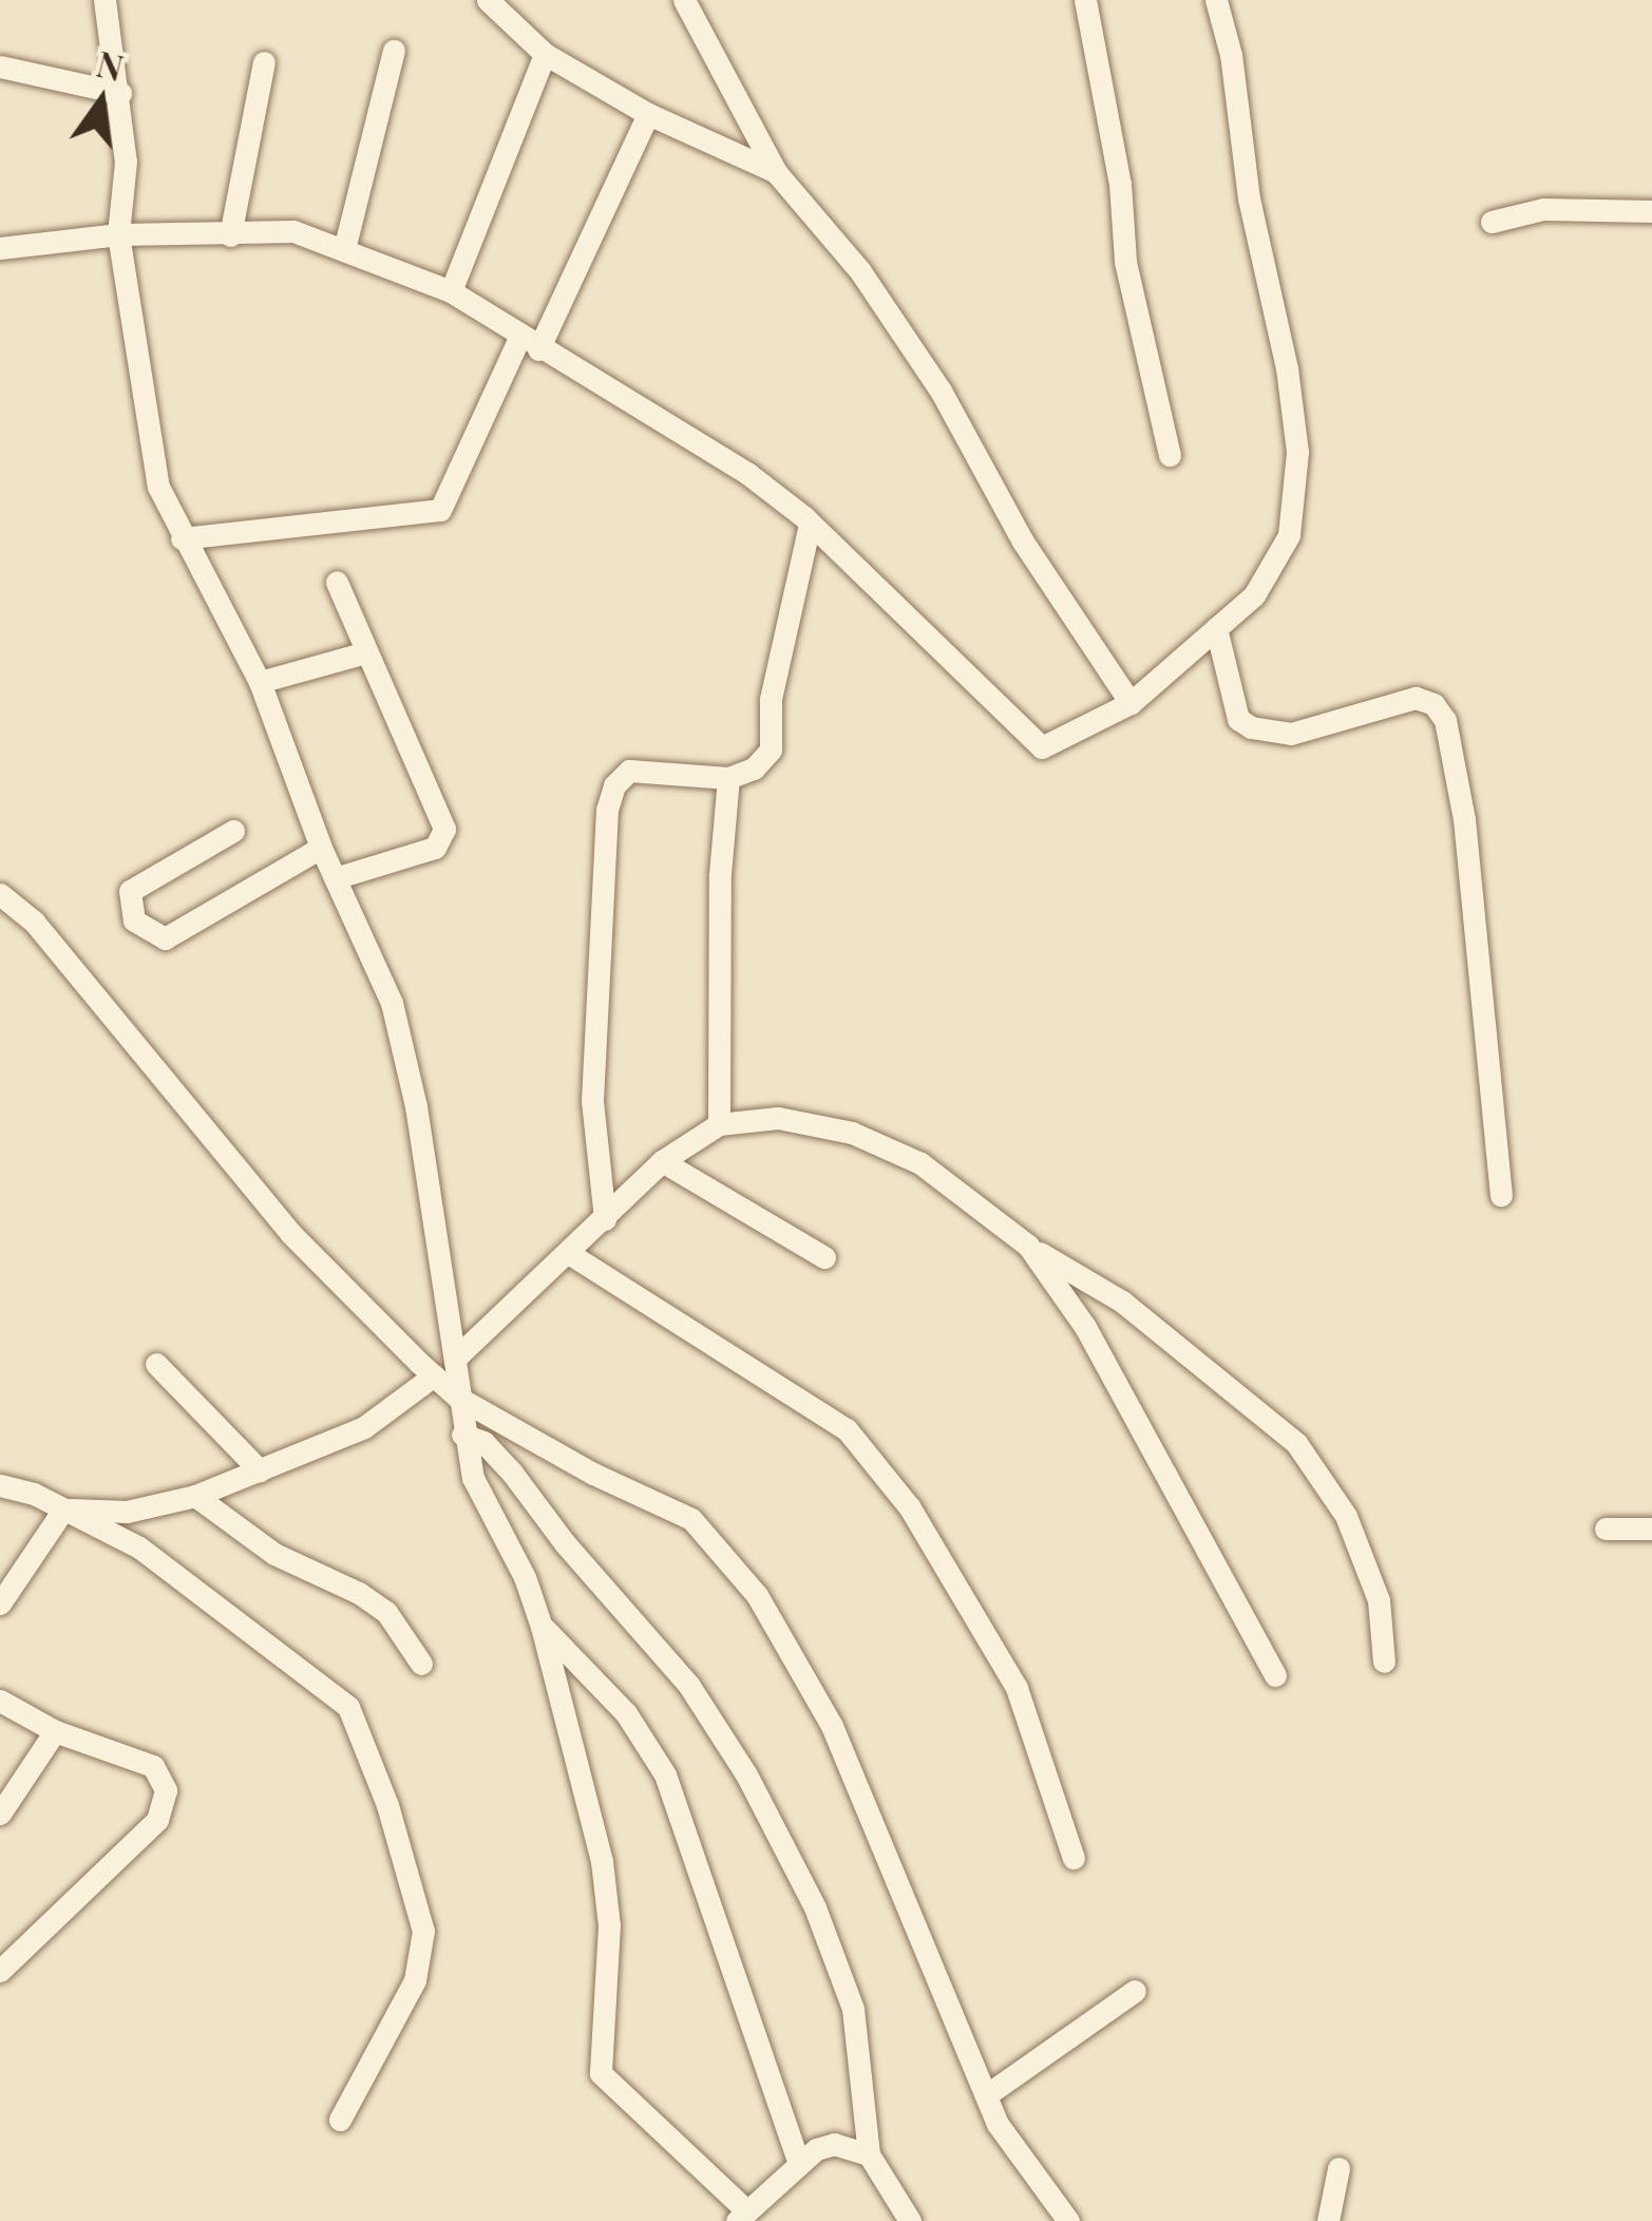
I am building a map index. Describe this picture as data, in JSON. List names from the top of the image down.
{
  "north": "top"
}
